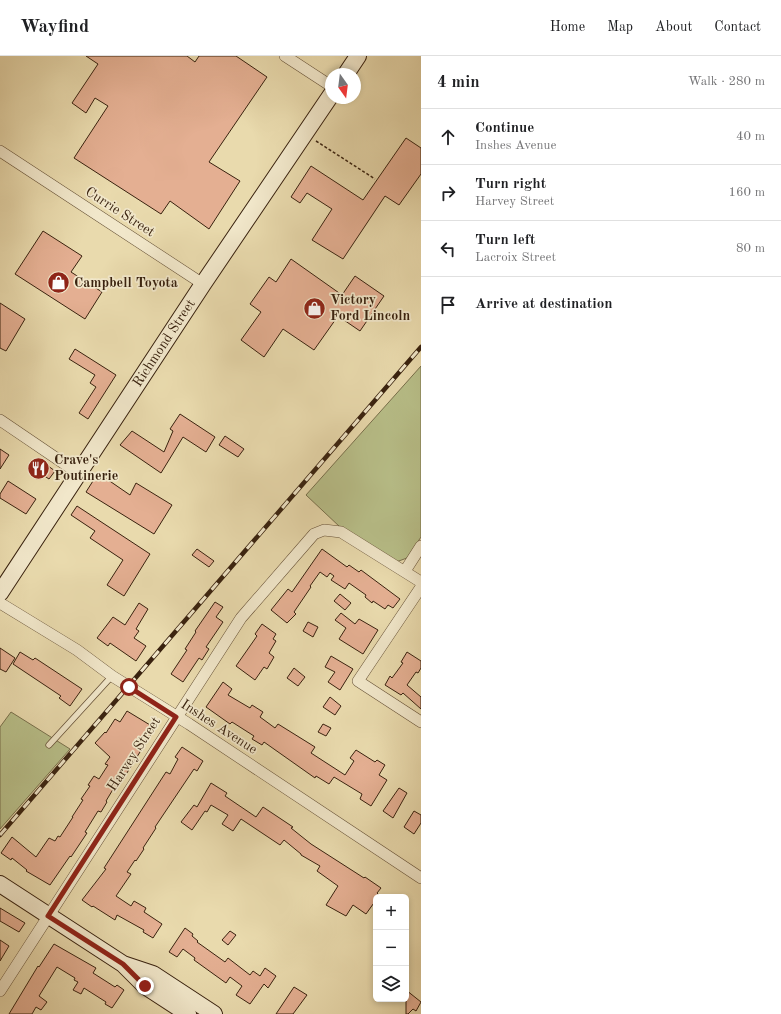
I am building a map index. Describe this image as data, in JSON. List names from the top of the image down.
{
  "streets": {
    "main road": ["Richmond Street"],
    "street": ["Currie Street", "Inshes Avenue", "Harvey Street"]
  },
  "crossings": [
    ["Currie Street", "Richmond Street"],
    ["Inshes Avenue", "Harvey Street"]
  ],
  "places": {
    "shop": ["Campbell Toyota", "Victory Ford Lincoln"],
    "restaurant": ["Crave's Poutinerie"]
  },
  "north": "bottom",
  "page": {
    "header": "Wayfind",
    "nav": [
      "Home",
      "Map",
      "About",
      "Contact"
    ],
    "heading": ["4 min", "Walk · 280 m"],
    "list": [
      ["Continue", "Inshes Avenue", "40 m"],
      ["Turn right", "Harvey Street", "160 m"],
      ["Turn left", "Lacroix Street", "80 m"],
      "Arrive at destination"
    ],
    "map_buttons": ["+", "−"]
  }
}
